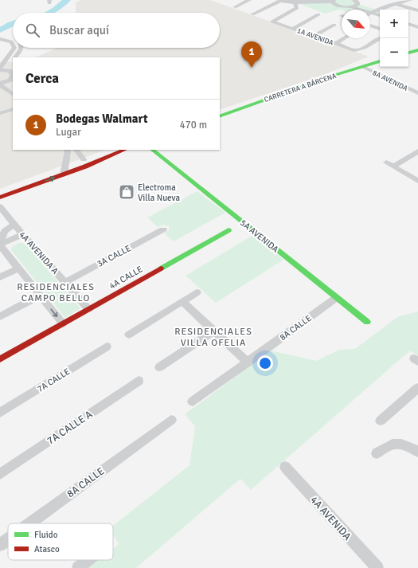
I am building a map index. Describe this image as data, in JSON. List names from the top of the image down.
{
  "streets": {
    "main road": ["CARRETERA A BÁRCENA", "5A AVENIDA", "4A CALLE"],
    "street": [
      "1A AVENIDA",
      "8A AVENIDA",
      "4A AVENIDA A",
      "3A CALLE",
      "8A CALLE",
      "7A CALLE",
      "7A CALLE A",
      "4A AVENIDA"
    ]
  },
  "crossings": [
    ["8A AVENIDA", "CARRETERA A BÁRCENA"],
    ["5A AVENIDA", "8A CALLE"],
    ["4A AVENIDA A", "3A CALLE"],
    ["4A AVENIDA A", "4A CALLE"]
  ],
  "districts": ["RESIDENCIALES CAMPO BELLO", "RESIDENCIALES VILLA OFELIA"],
  "places": {
    "shop": ["Electroma Villa Nueva"]
  },
  "legend": ["Fluido", "Atasco"],
  "north": "bottom right",
  "page": {
    "map_buttons": ["+", "−"],
    "search": "Buscar aquí",
    "pins": "1",
    "heading": "Cerca",
    "list": [
      {
        "mark": "1",
        "name": "Bodegas Walmart",
        "note": "Lugar",
        "value": "470 m"
      }
    ]
  }
}
